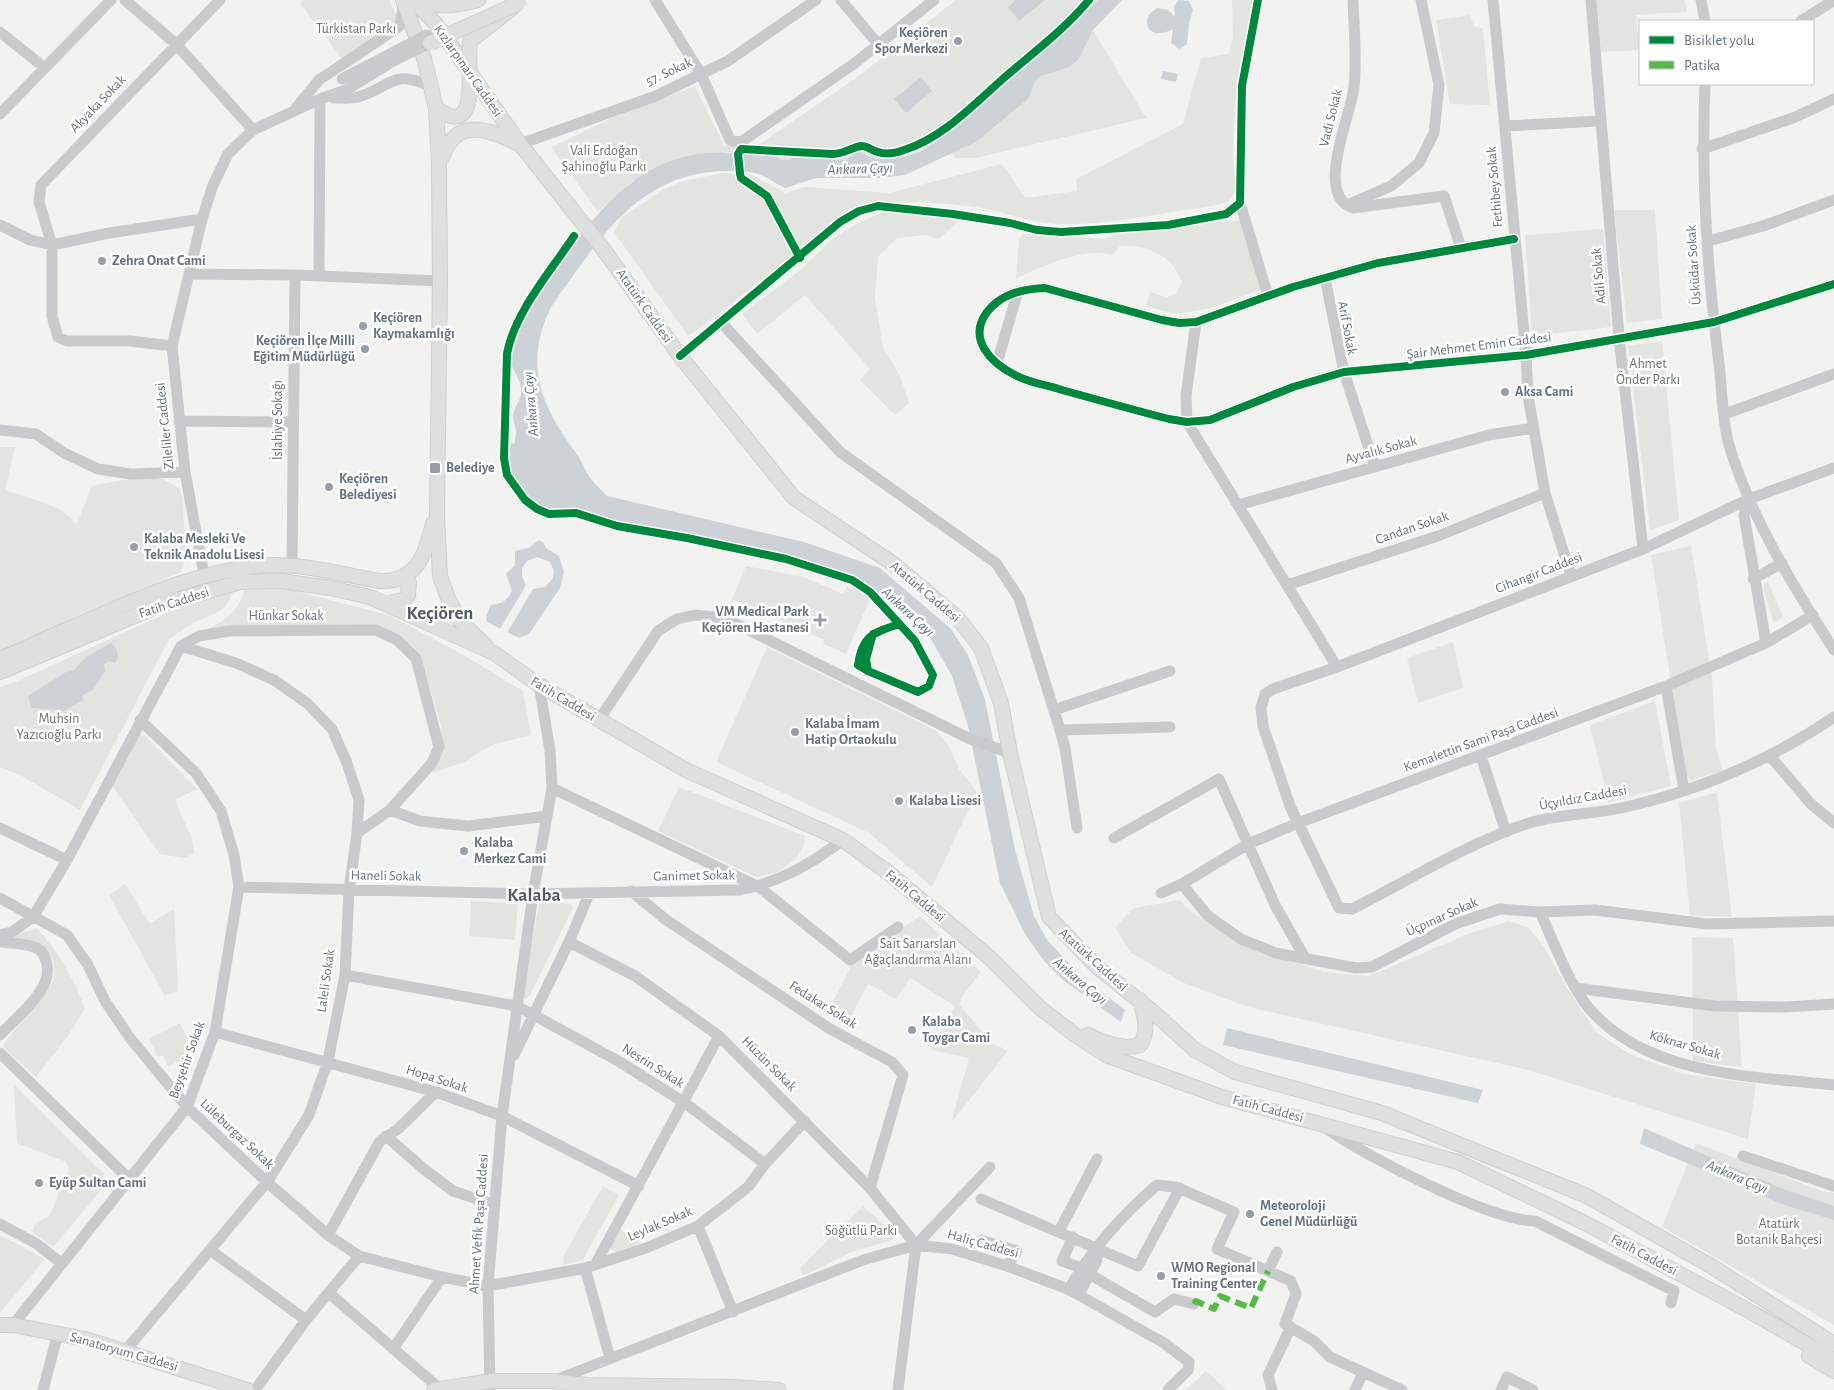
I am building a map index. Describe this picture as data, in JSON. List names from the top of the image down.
{
  "streets": {
    "main road": [
      "Kızlarpınarı Caddesi",
      "Atatürk Caddesi",
      "Fatih Caddesi",
      "Sanatoryum Caddesi"
    ],
    "street": [
      "57. Sokak",
      "Akyaka Sokak",
      "Vadi Sokak",
      "Fethibey Sokak",
      "Üsküdar Sokak",
      "Adil Sokak",
      "Arif Sokak",
      "Şair Mehmet Emin Caddesi",
      "İslahiye Sokağı",
      "Zileliler Caddesi",
      "Ayvalık Sokak",
      "Candan Sokak",
      "Cihangir Caddesi",
      "Hünkar Sokak",
      "Kemalettin Sami Paşa Caddesi",
      "Üçyıldız Caddesi",
      "Haneli Sokak",
      "Ganimet Sokak",
      "Üçpınar Sokak",
      "Laleli Sokak",
      "Fedakar Sokak",
      "Köknar Sokak",
      "Beyşehir Sokak",
      "Hüzün Sokak",
      "Nesrin Sokak",
      "Hopa Sokak",
      "Lüleburgaz Sokak",
      "Ahmet Vefik Paşa Caddesi",
      "Leylak Sokak",
      "Haliç Caddesi"
    ]
  },
  "crossings": [
    ["Kızlarpınarı Caddesi", "57. Sokak"],
    ["Kızlarpınarı Caddesi", "Atatürk Caddesi"],
    ["Akyaka Sokak", "Zileliler Caddesi"],
    ["Fethibey Sokak", "Şair Mehmet Emin Caddesi"],
    ["Fethibey Sokak", "Ayvalık Sokak"],
    ["Fethibey Sokak", "Candan Sokak"],
    ["Fethibey Sokak", "Cihangir Caddesi"],
    ["Üsküdar Sokak", "Şair Mehmet Emin Caddesi"],
    ["Üsküdar Sokak", "Cihangir Caddesi"],
    ["Üsküdar Sokak", "Kemalettin Sami Paşa Caddesi"],
    ["Adil Sokak", "Şair Mehmet Emin Caddesi"],
    ["Adil Sokak", "Cihangir Caddesi"],
    ["Atatürk Caddesi", "Fatih Caddesi"],
    ["Arif Sokak", "Şair Mehmet Emin Caddesi"],
    ["Arif Sokak", "Ayvalık Sokak"],
    ["İslahiye Sokağı", "Fatih Caddesi"],
    ["Zileliler Caddesi", "Fatih Caddesi"],
    ["Cihangir Caddesi", "Kemalettin Sami Paşa Caddesi"],
    ["Cihangir Caddesi", "Üçyıldız Caddesi"],
    ["Fatih Caddesi", "Ganimet Sokak"],
    ["Fatih Caddesi", "Ahmet Vefik Paşa Caddesi"],
    ["Hünkar Sokak", "Laleli Sokak"],
    ["Kemalettin Sami Paşa Caddesi", "Üçyıldız Caddesi"],
    ["Kemalettin Sami Paşa Caddesi", "Üçpınar Sokak"],
    ["Haneli Sokak", "Ganimet Sokak"],
    ["Haneli Sokak", "Laleli Sokak"],
    ["Haneli Sokak", "Beyşehir Sokak"],
    ["Haneli Sokak", "Ahmet Vefik Paşa Caddesi"],
    ["Ganimet Sokak", "Fedakar Sokak"],
    ["Ganimet Sokak", "Ahmet Vefik Paşa Caddesi"],
    ["Üçpınar Sokak", "Köknar Sokak"],
    ["Laleli Sokak", "Nesrin Sokak"],
    ["Laleli Sokak", "Hopa Sokak"],
    ["Laleli Sokak", "Lüleburgaz Sokak"],
    ["Laleli Sokak", "Sanatoryum Caddesi"],
    ["Fedakar Sokak", "Hüzün Sokak"],
    ["Beyşehir Sokak", "Hopa Sokak"],
    ["Beyşehir Sokak", "Lüleburgaz Sokak"],
    ["Beyşehir Sokak", "Sanatoryum Caddesi"],
    ["Hüzün Sokak", "Ahmet Vefik Paşa Caddesi"],
    ["Hüzün Sokak", "Leylak Sokak"],
    ["Hüzün Sokak", "Haliç Caddesi"],
    ["Nesrin Sokak", "Ahmet Vefik Paşa Caddesi"],
    ["Nesrin Sokak", "Leylak Sokak"],
    ["Hopa Sokak", "Ahmet Vefik Paşa Caddesi"],
    ["Lüleburgaz Sokak", "Ahmet Vefik Paşa Caddesi"],
    ["Lüleburgaz Sokak", "Leylak Sokak"],
    ["Ahmet Vefik Paşa Caddesi", "Leylak Sokak"]
  ],
  "districts": ["Keçiören", "Kalaba"],
  "water": ["Ankara Çayı"],
  "parks": [
    "Türkistan Parkı",
    "Vali Erdoğan Şahinoğlu Parkı",
    "Ahmet Önder Parkı",
    "Muhsin Yazıcıoğlu Parkı",
    "Sait Sarıarslan Ağaçlandırma Alanı",
    "Atatürk Botanik Bahçesi",
    "Söğütlü Parkı"
  ],
  "places": {
    "other": [
      "Keçiören Spor Merkezi",
      "Zehra Onat Cami",
      "Keçiören Kaymakamlığı",
      "Keçiören İlçe Milli Eğitim Müdürlüğü",
      "Aksa Cami",
      "Keçiören Belediyesi",
      "Kalaba Mesleki Ve Teknik Anadolu Lisesi",
      "Kalaba İmam Hatip Ortaokulu",
      "Kalaba Lisesi",
      "Kalaba Merkez Cami",
      "Kalaba Toygar Cami",
      "Eyüp Sultan Cami",
      "Meteoroloji Genel Müdürlüğü",
      "WMO Regional Training Center"
    ],
    "transit": ["Belediye"],
    "health": ["VM Medical Park Keçiören Hastanesi"]
  },
  "legend": ["Bisiklet yolu", "Patika"]
}
